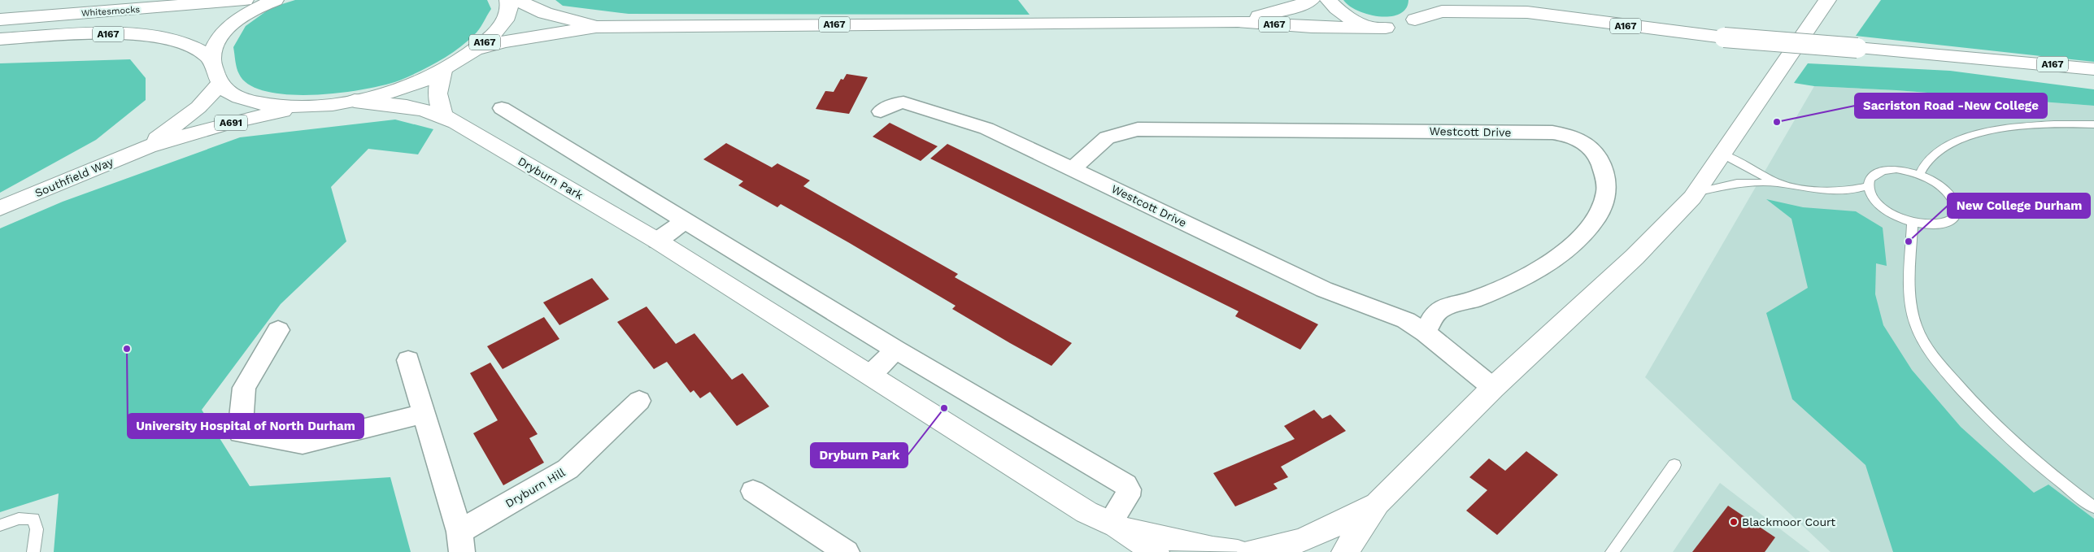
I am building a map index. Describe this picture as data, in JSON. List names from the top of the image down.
{
  "streets": {
    "main road": [
      "Whitesmocks",
      "A167",
      "A691",
      "Southfield Way",
      "Dryburn Park"
    ],
    "street": ["Westcott Drive", "Dryburn Hill"]
  },
  "crossings": [
    ["A167", "Southfield Way"],
    ["A167", "Dryburn Park"]
  ],
  "places": [
    "Sacriston Road -New College",
    "New College Durham",
    "University Hospital of North Durham",
    "Dryburn Park",
    "Blackmoor Court"
  ]
}
